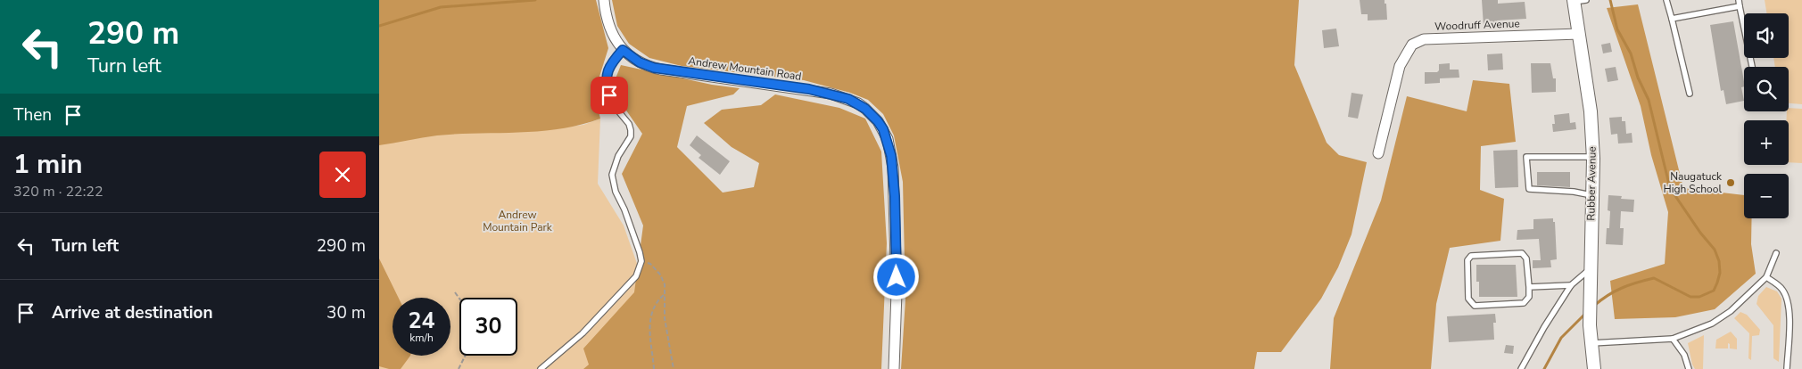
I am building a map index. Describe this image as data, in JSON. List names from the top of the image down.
{
  "streets": {
    "street": ["Woodruff Avenue", "Andrew Mountain Road", "Rubber Avenue"]
  },
  "crossings": [
    ["Woodruff Avenue", "Rubber Avenue"]
  ],
  "parks": ["Andrew Mountain Park"],
  "places": ["Naugatuck High School"],
  "page": {
    "turn": ["290 m", "Turn left"],
    "map_buttons": ["+", "−"],
    "then": "Then",
    "heading": ["1 min", "320 m · 22:22"],
    "list": [
      {
        "name": "Turn left",
        "value": "290 m"
      },
      {
        "name": "Arrive at destination",
        "value": "30 m"
      }
    ],
    "speed": "24 km/h",
    "limit": "30"
  }
}
